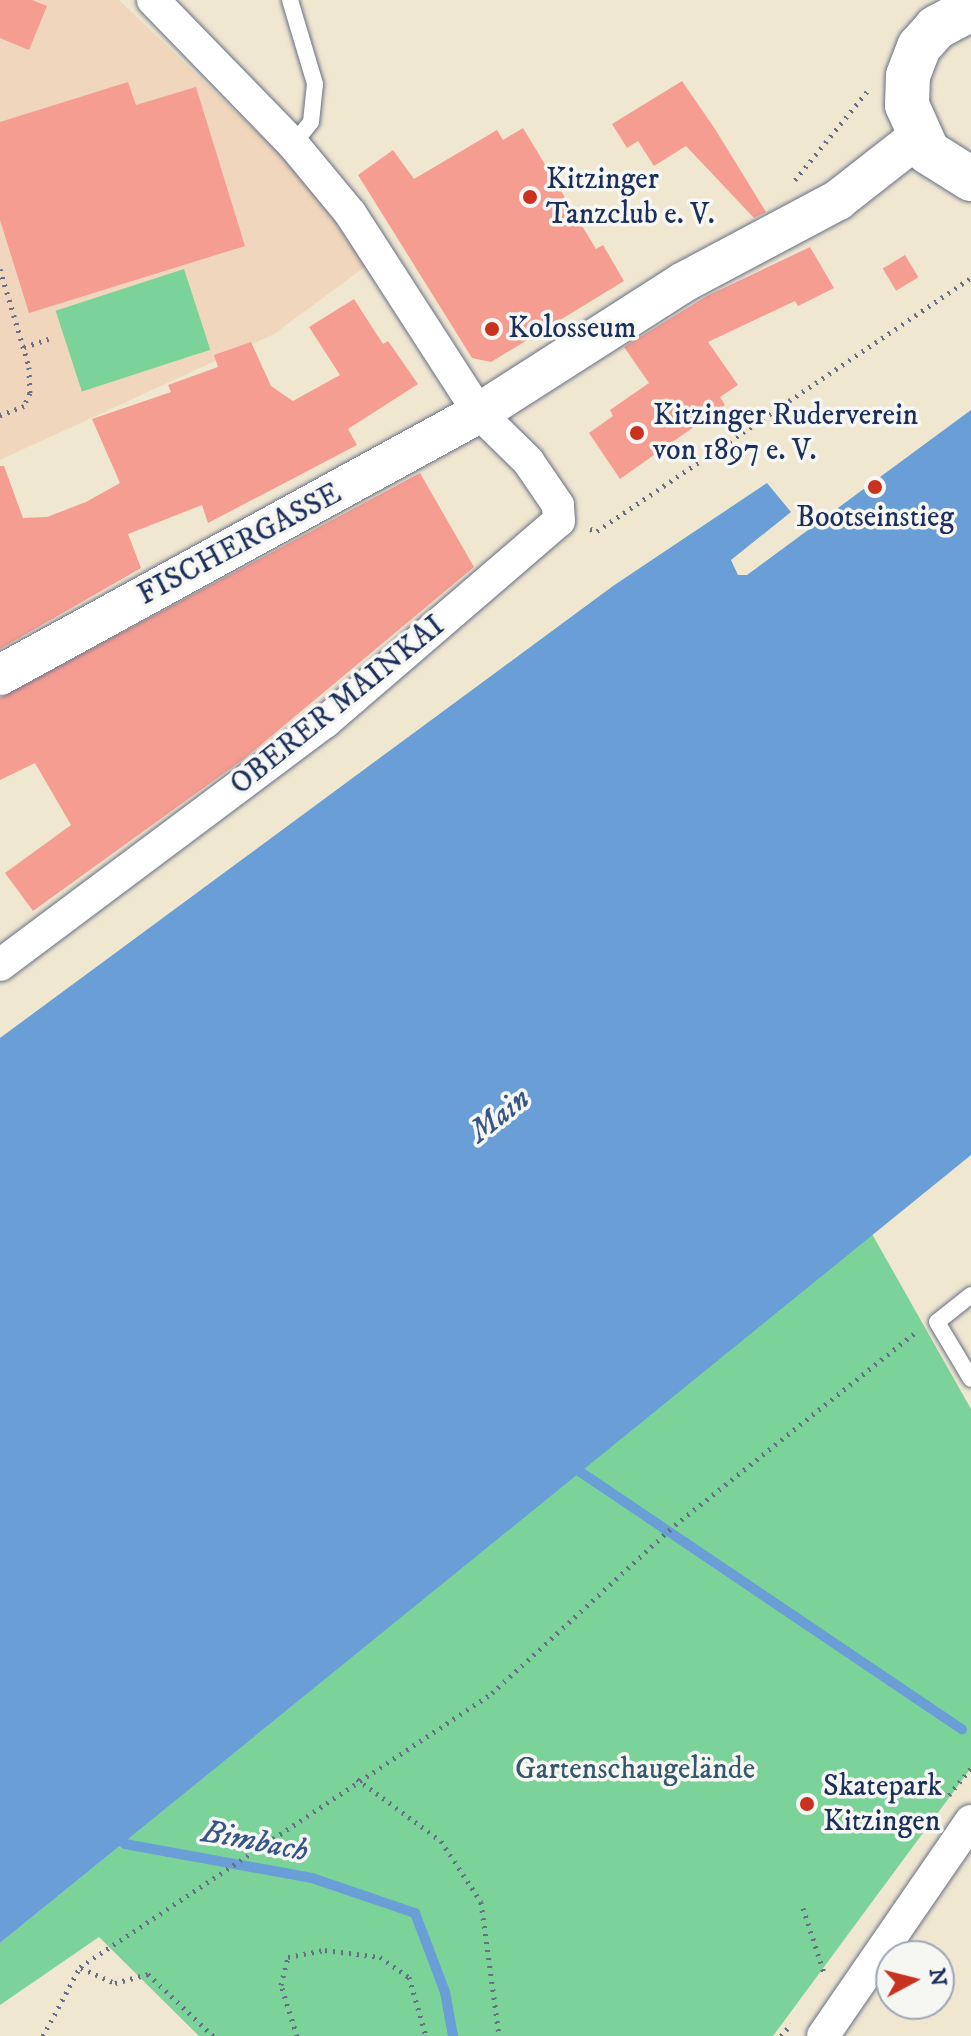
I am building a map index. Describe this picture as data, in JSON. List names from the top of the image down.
{
  "streets": {
    "street": ["FISCHERGASSE", "OBERER MAINKAI"]
  },
  "water": ["Main", "Bimbach"],
  "parks": ["Gartenschaugelände"],
  "places": [
    "Kitzinger Tanzclub e. V.",
    "Kolosseum",
    "Kitzinger Ruderverein von 1897 e. V.",
    "Bootseinstieg",
    "Skatepark Kitzingen"
  ],
  "north": "right"
}
